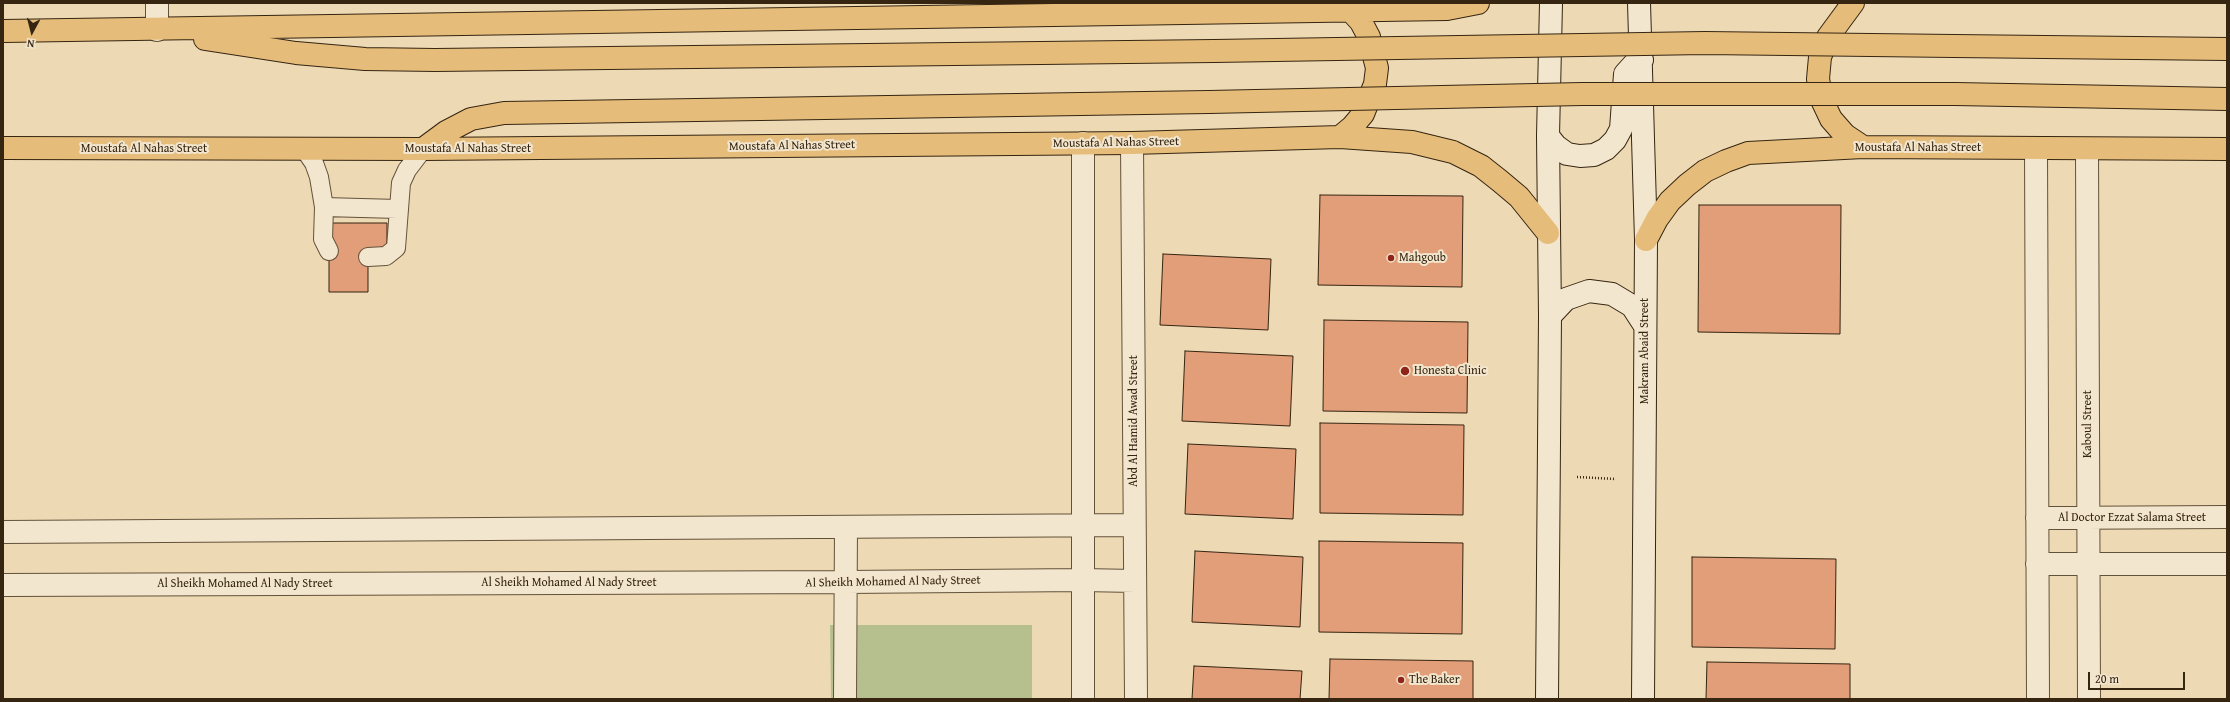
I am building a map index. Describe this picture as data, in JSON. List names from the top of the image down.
{
  "streets": {
    "main road": ["Moustafa Al Nahas Street"],
    "street": [
      "Makram Abaid Street",
      "Abd Al Hamid Awad Street",
      "Kaboul Street",
      "Al Doctor Ezzat Salama Street",
      "Al Sheikh Mohamed Al Nady Street"
    ]
  },
  "crossings": [
    ["Moustafa Al Nahas Street", "Makram Abaid Street"],
    ["Moustafa Al Nahas Street", "Abd Al Hamid Awad Street"],
    ["Moustafa Al Nahas Street", "Kaboul Street"],
    ["Abd Al Hamid Awad Street", "Al Sheikh Mohamed Al Nady Street"],
    ["Kaboul Street", "Al Doctor Ezzat Salama Street"]
  ],
  "places": ["Mahgoub", "Honesta Clinic", "The Baker"],
  "scale_bar": "20 m",
  "north": "bottom"
}
